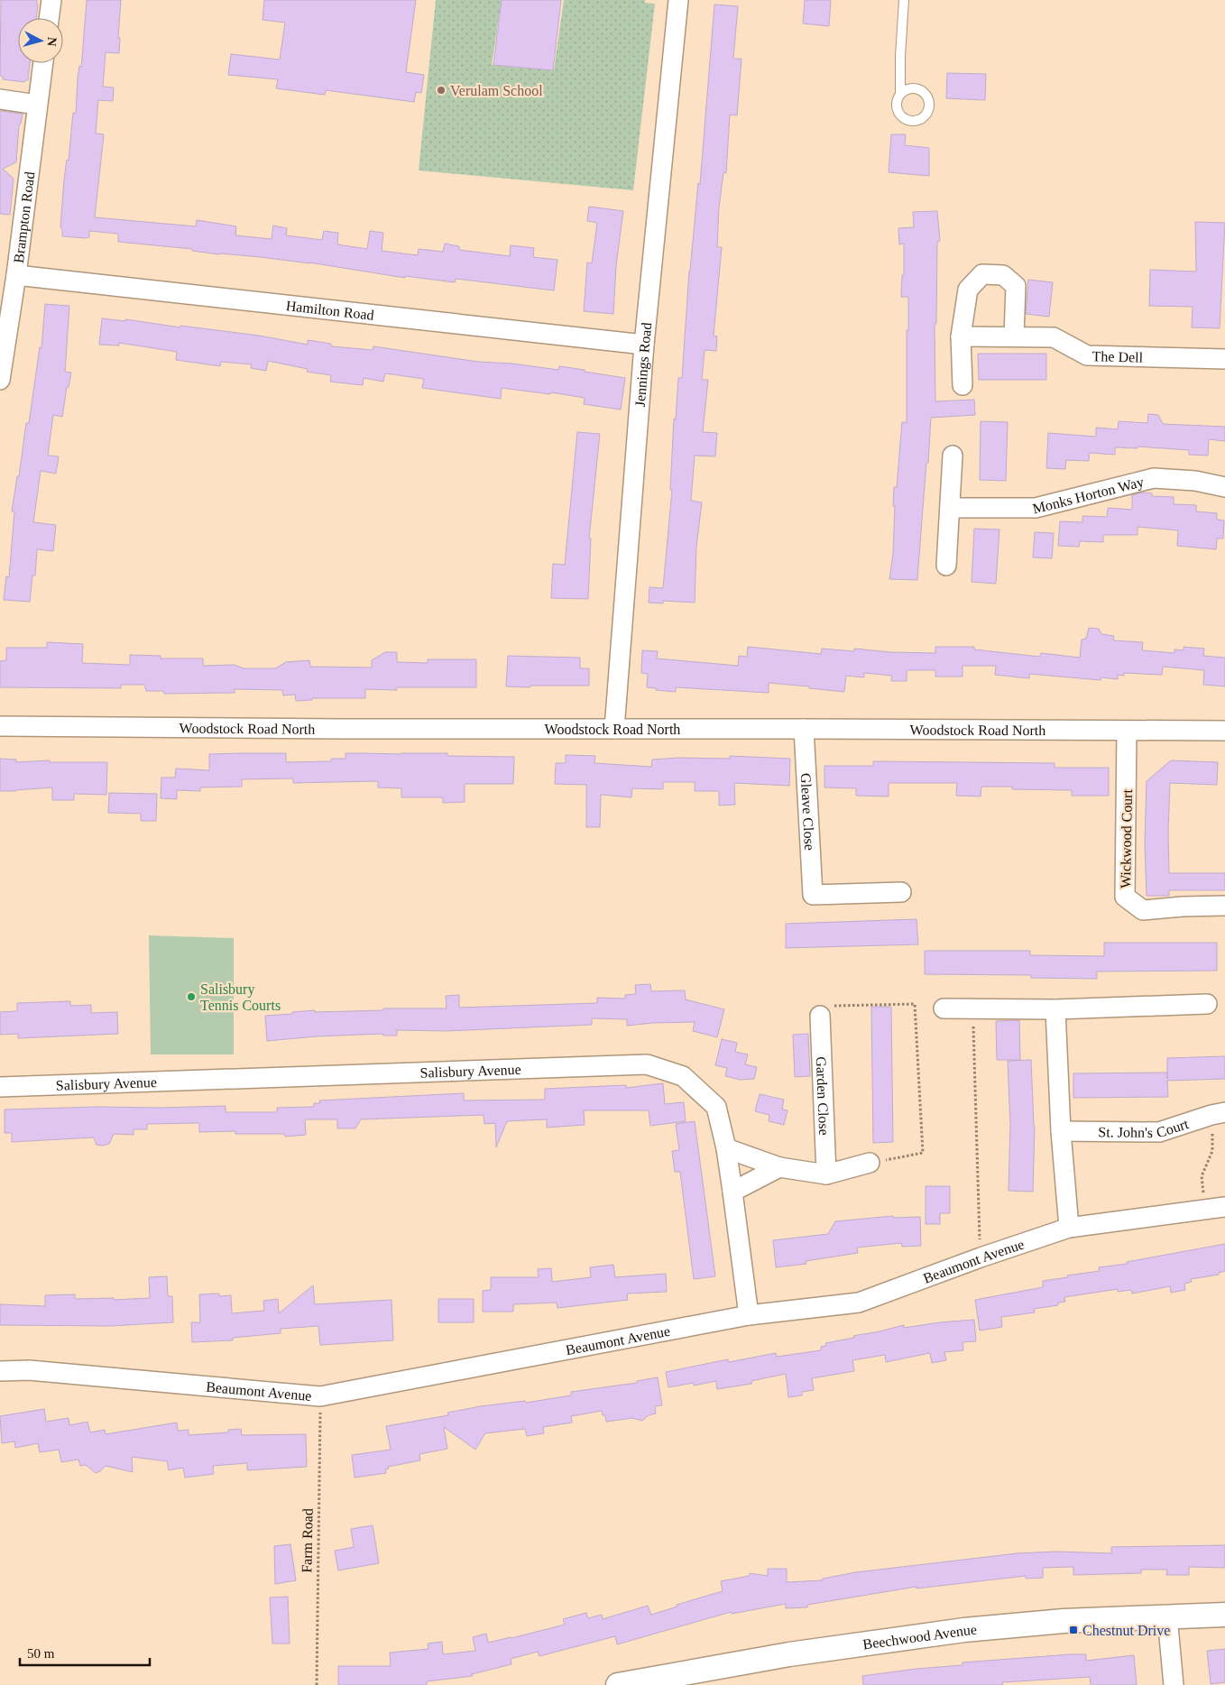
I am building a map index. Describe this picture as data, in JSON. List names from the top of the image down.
{
  "streets": {
    "street": [
      "Brampton Road",
      "Hamilton Road",
      "The Dell",
      "Jennings Road",
      "Monks Horton Way",
      "Woodstock Road North",
      "Gleave Close",
      "Wickwood Court",
      "Salisbury Avenue",
      "Garden Close",
      "St. John's Court",
      "Beaumont Avenue",
      "Beechwood Avenue"
    ],
    "path": ["Farm Road"]
  },
  "crossings": [
    ["Brampton Road", "Hamilton Road"],
    ["Hamilton Road", "Jennings Road"],
    ["Jennings Road", "Woodstock Road North"],
    ["Woodstock Road North", "Gleave Close"],
    ["Woodstock Road North", "Wickwood Court"],
    ["Salisbury Avenue", "Beaumont Avenue"],
    ["Beaumont Avenue", "Farm Road"]
  ],
  "places": {
    "other": ["Verulam School", "Salisbury Tennis Courts"],
    "transit": ["Chestnut Drive"]
  },
  "scale_bar": "50 m",
  "north": "right"
}
